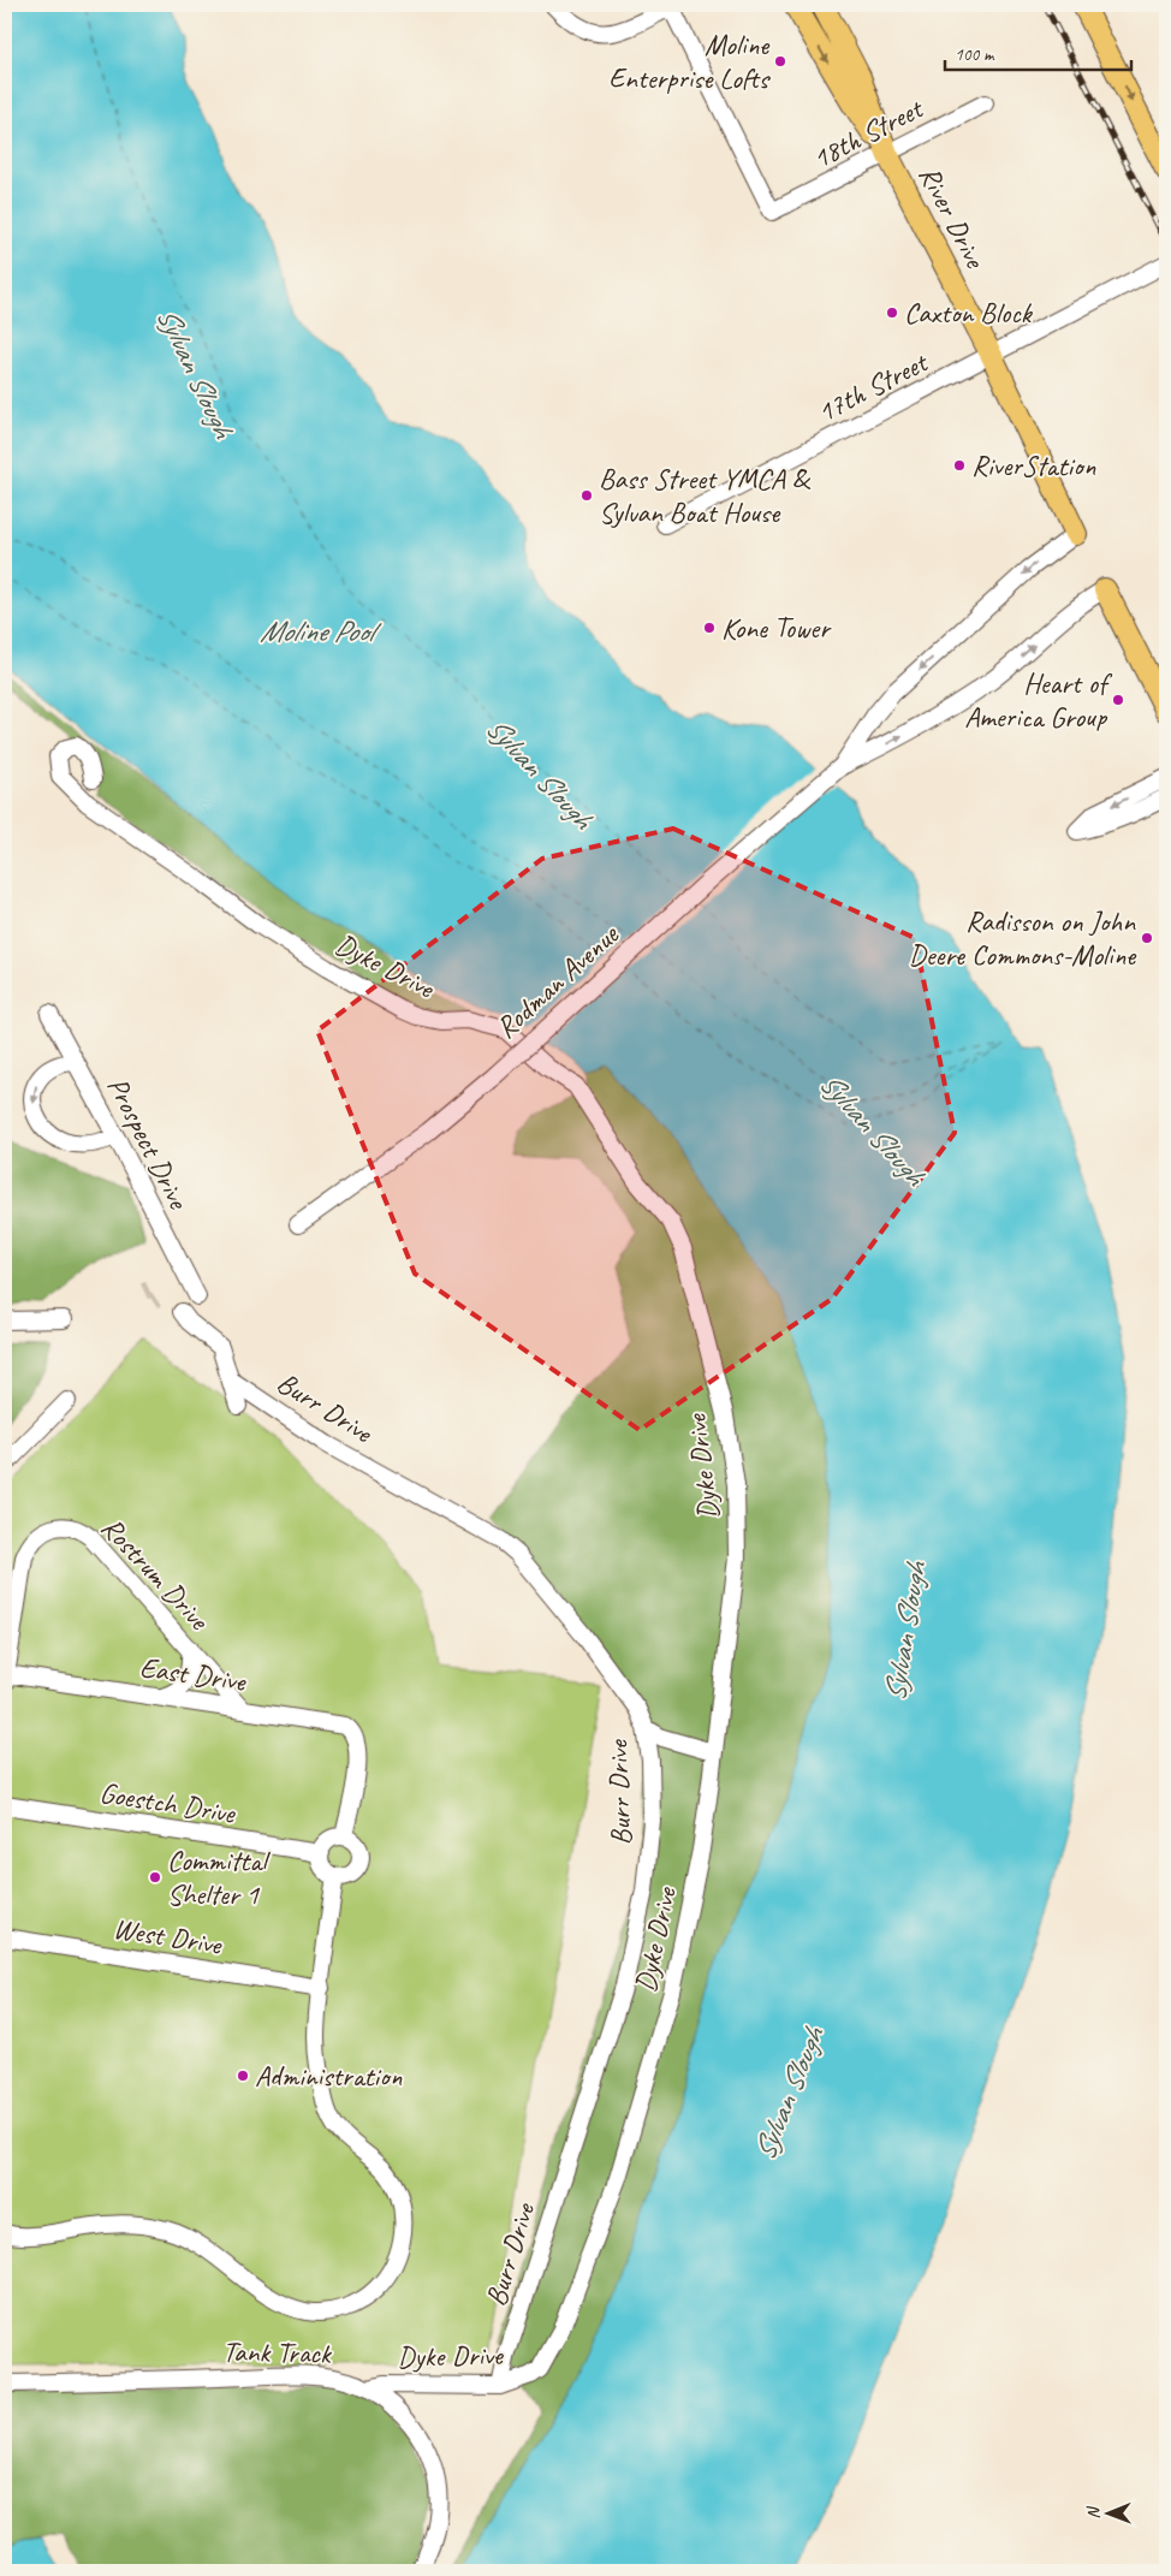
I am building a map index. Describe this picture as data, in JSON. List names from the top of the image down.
{
  "streets": {
    "main road": ["River Drive"],
    "street": [
      "18th Street",
      "17th Street",
      "Dyke Drive",
      "Rodman Avenue",
      "Prospect Drive",
      "Burr Drive",
      "Rostrum Drive",
      "East Drive",
      "Goestch Drive",
      "West Drive",
      "Tank Track"
    ]
  },
  "crossings": [
    ["18th Street", "River Drive"],
    ["River Drive", "17th Street"],
    ["Dyke Drive", "Burr Drive"],
    ["Dyke Drive", "Tank Track"],
    ["Rostrum Drive", "East Drive"],
    ["East Drive", "Goestch Drive"]
  ],
  "water": ["Sylvan Slough", "Moline Pool"],
  "places": [
    "Moline Enterprise Lofts",
    "Caxton Block",
    "RiverStation",
    "Bass Street YMCA & Sylvan Boat House",
    "Kone Tower",
    "Heart of America Group",
    "Radisson on John Deere Commons-Moline",
    "Committal Shelter 1",
    "Administration"
  ],
  "scale_bar": "100 m",
  "north": "left"
}
